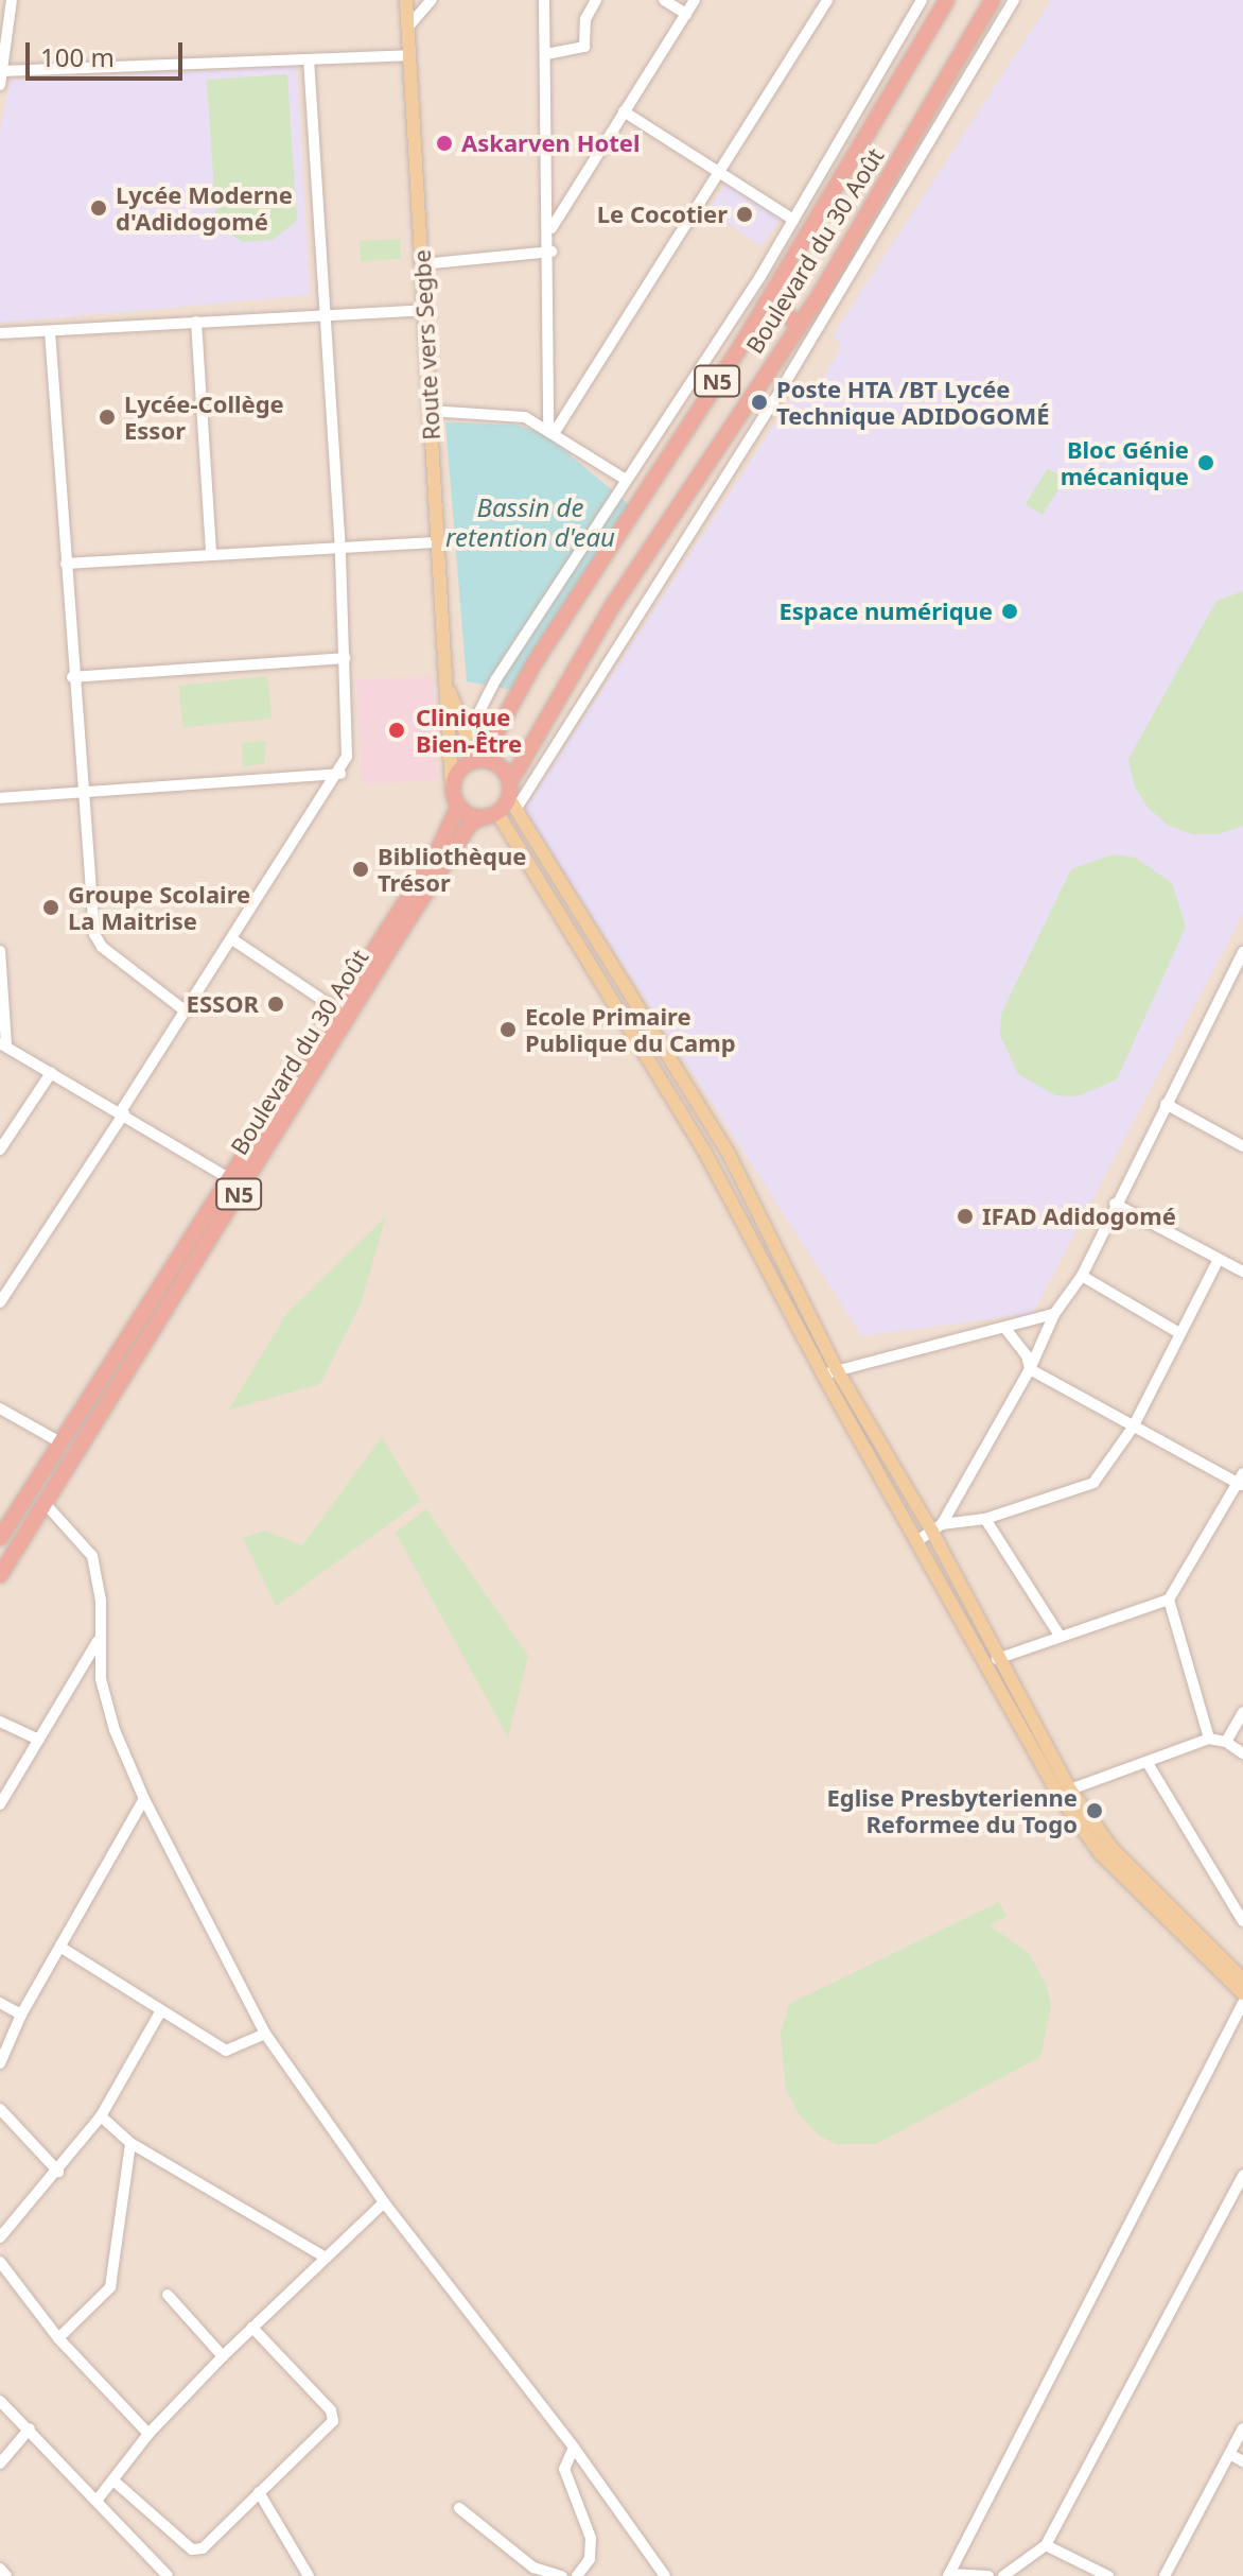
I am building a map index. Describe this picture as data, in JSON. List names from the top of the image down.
{
  "streets": {
    "highway": ["Boulevard du 30 Août", "N5"],
    "main road": ["Route vers Segbe"]
  },
  "crossings": [
    ["Boulevard du 30 Août", "Route vers Segbe"],
    ["Boulevard du 30 Août", "N5"],
    ["Route vers Segbe", "N5"]
  ],
  "water": ["Bassin de retention d'eau"],
  "places": [
    "Askarven Hotel",
    "Lycée Moderne d'Adidogomé",
    "Le Cocotier",
    "Poste HTA /BT Lycée Technique ADIDOGOMÉ",
    "Lycée-Collège Essor",
    "Bloc Génie mécanique",
    "Espace numérique",
    "Clinique Bien-Être",
    "Bibliothèque Trésor",
    "Groupe Scolaire La Maitrise",
    "ESSOR",
    "Ecole Primaire Publique du Camp",
    "IFAD Adidogomé",
    "Eglise Presbyterienne Reformee du Togo"
  ],
  "scale_bar": "100 m"
}
